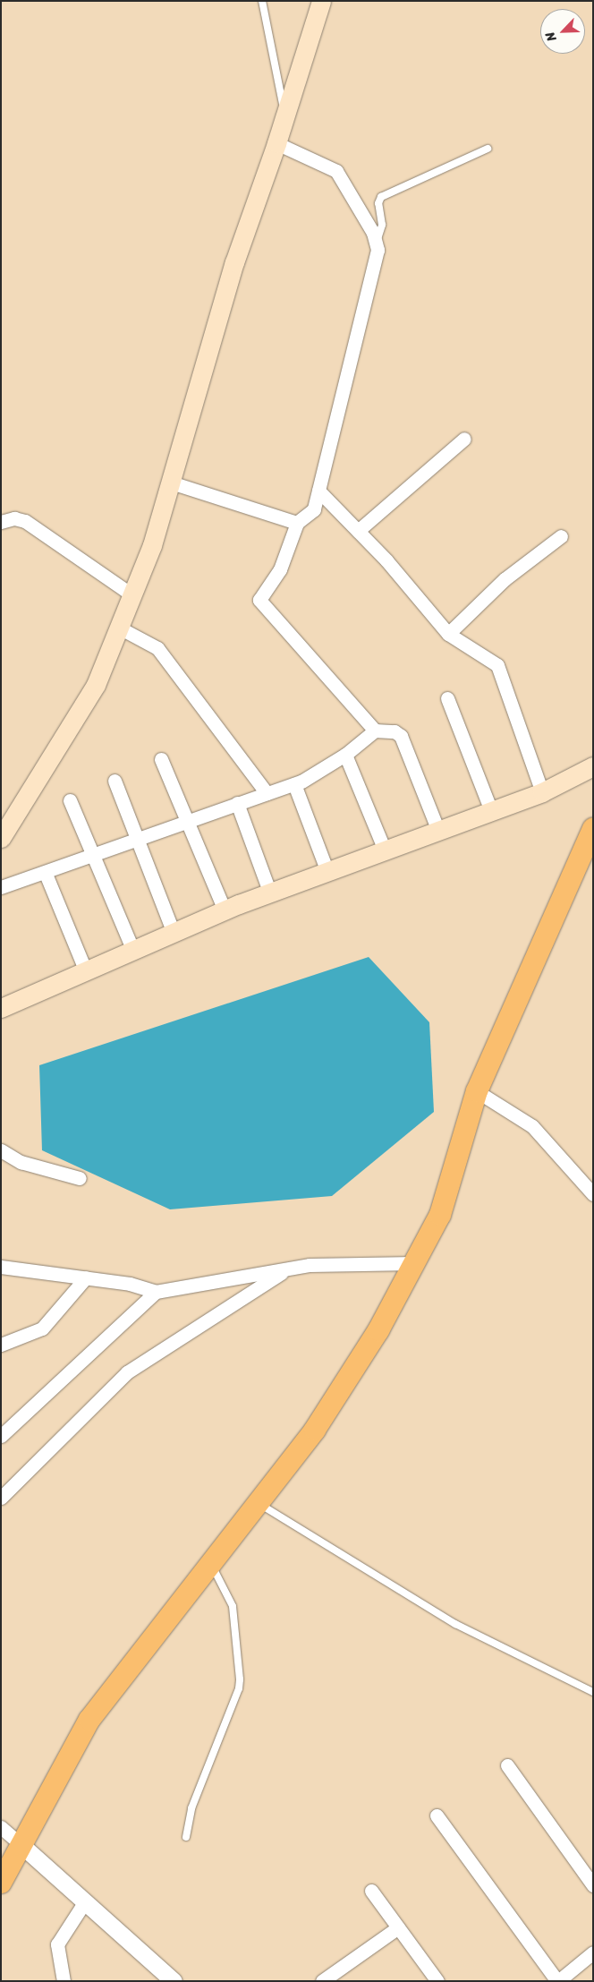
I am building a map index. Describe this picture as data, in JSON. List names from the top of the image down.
{
  "north": "bottom left"
}
